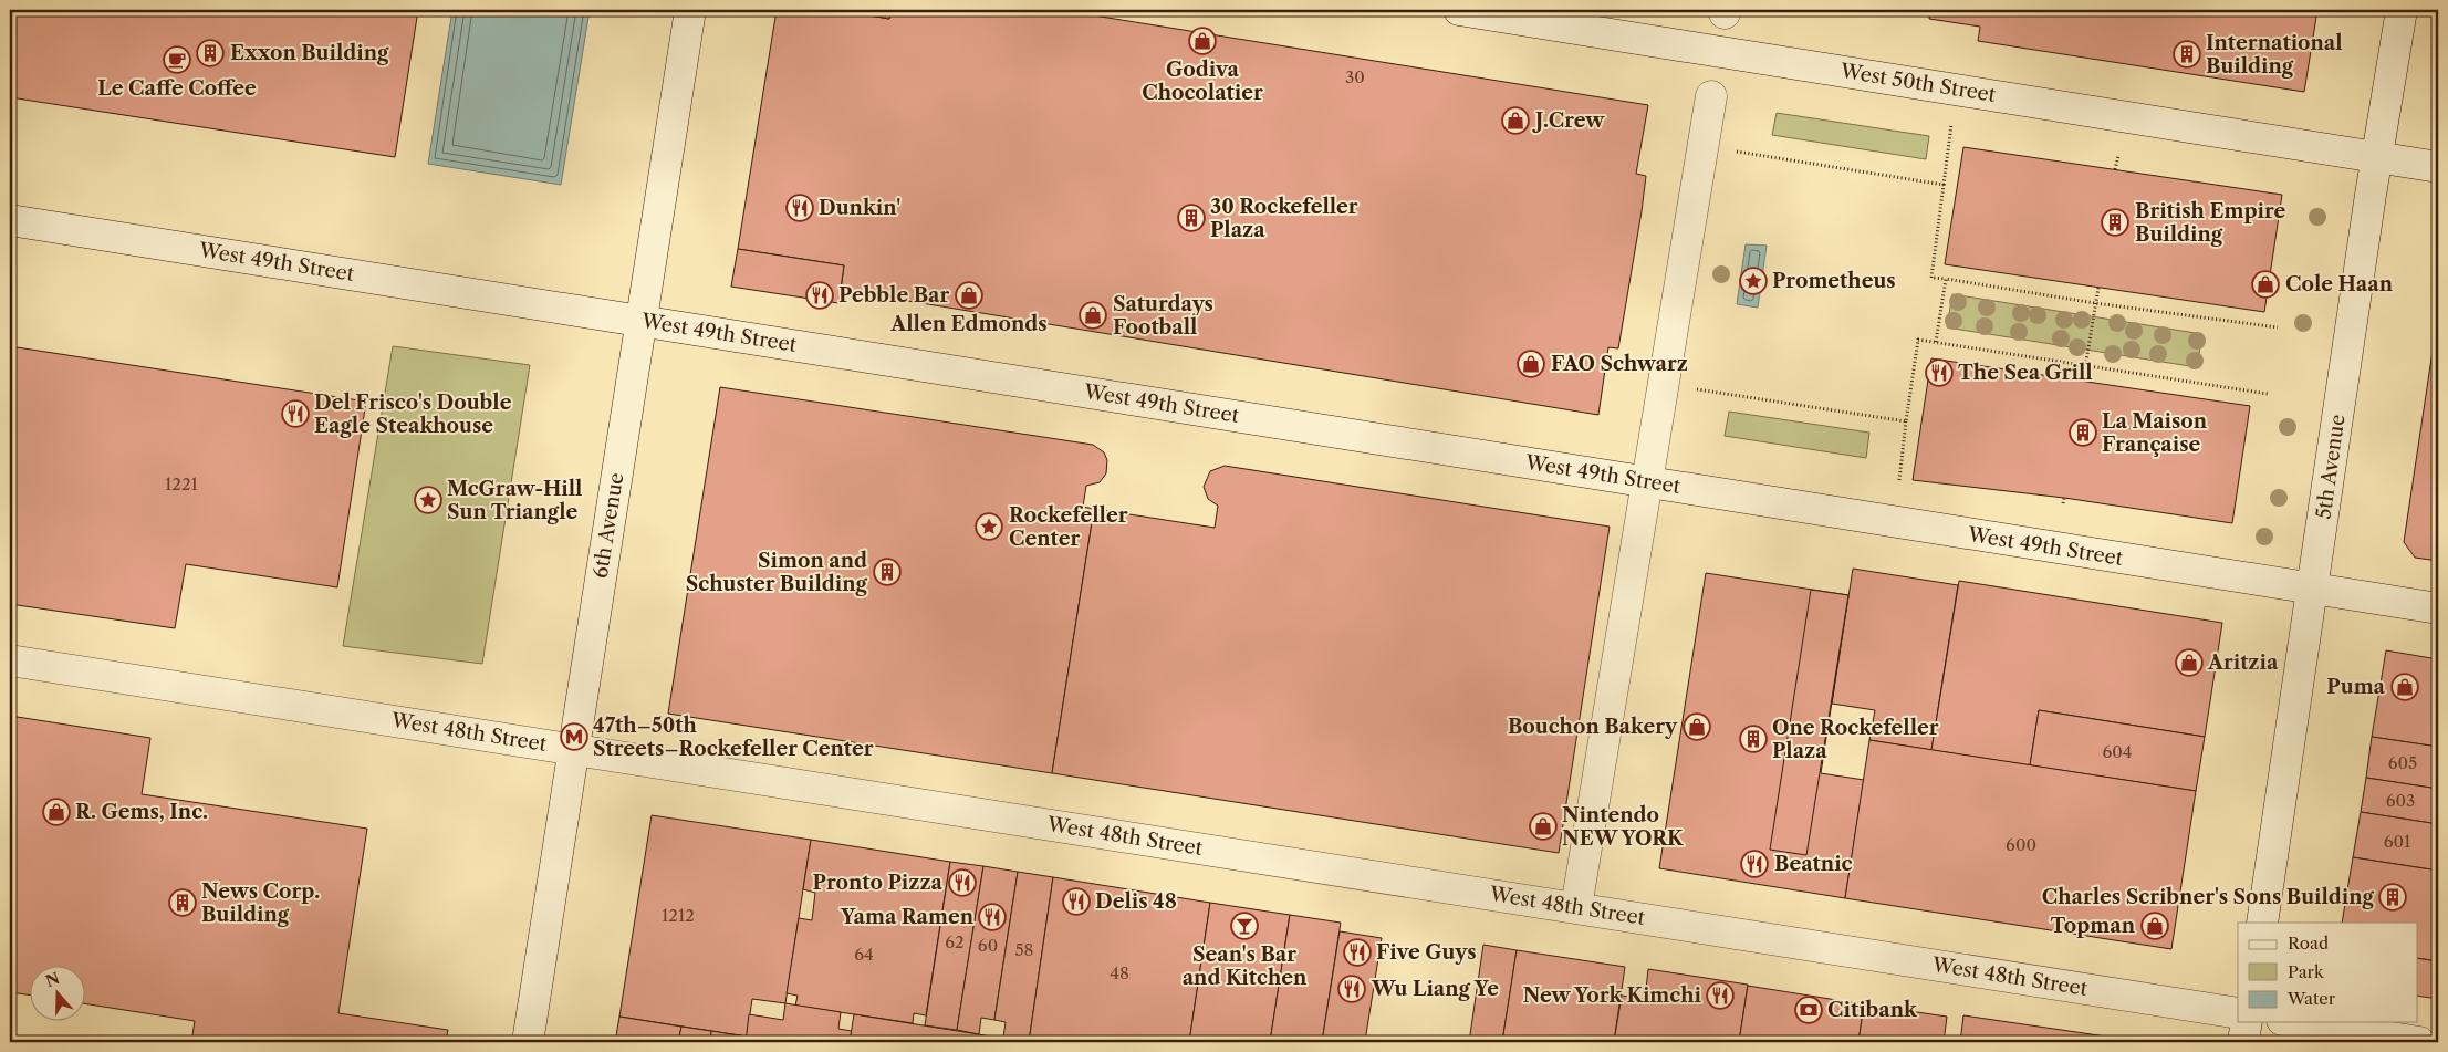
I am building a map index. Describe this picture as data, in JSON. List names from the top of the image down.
{
  "streets": {
    "main road": [
      "West 50th Street",
      "West 49th Street",
      "5th Avenue",
      "6th Avenue",
      "West 48th Street"
    ]
  },
  "crossings": [
    ["West 50th Street", "5th Avenue"],
    ["West 49th Street", "5th Avenue"],
    ["West 49th Street", "6th Avenue"],
    ["6th Avenue", "West 48th Street"]
  ],
  "places": {
    "shop": [
      "Godiva Chocolatier",
      "J.Crew",
      "Cole Haan",
      "Allen Edmonds",
      "Saturdays Football",
      "FAO Schwarz",
      "Aritzia",
      "Puma",
      "Bouchon Bakery",
      "R. Gems, Inc.",
      "Nintendo NEW YORK",
      "Topman"
    ],
    "building": [
      "Exxon Building",
      "International Building",
      "30 Rockefeller Plaza",
      "British Empire Building",
      "La Maison Française",
      "Simon and Schuster Building",
      "One Rockefeller Plaza",
      "Charles Scribner's Sons Building",
      "News Corp. Building"
    ],
    "cafe": ["Le Caffe Coffee"],
    "restaurant": [
      "Dunkin'",
      "Pebble Bar",
      "The Sea Grill",
      "Del Frisco's Double Eagle Steakhouse",
      "Beatnic",
      "Pronto Pizza",
      "Delis 48",
      "Yama Ramen",
      "Five Guys",
      "Wu Liang Ye",
      "New York Kimchi"
    ],
    "place": ["Prometheus", "McGraw-Hill Sun Triangle", "Rockefeller Center"],
    "metro station": ["47th–50th Streets–Rockefeller Center"],
    "bar": ["Sean's Bar and Kitchen"],
    "bank": ["Citibank"]
  },
  "house_numbers": [
    "30",
    "1221",
    "604",
    "605",
    "603",
    "601",
    "600",
    "1212",
    "62",
    "60",
    "58",
    "64",
    "48"
  ],
  "legend": ["Road", "Park", "Water"],
  "north": "top"
}
